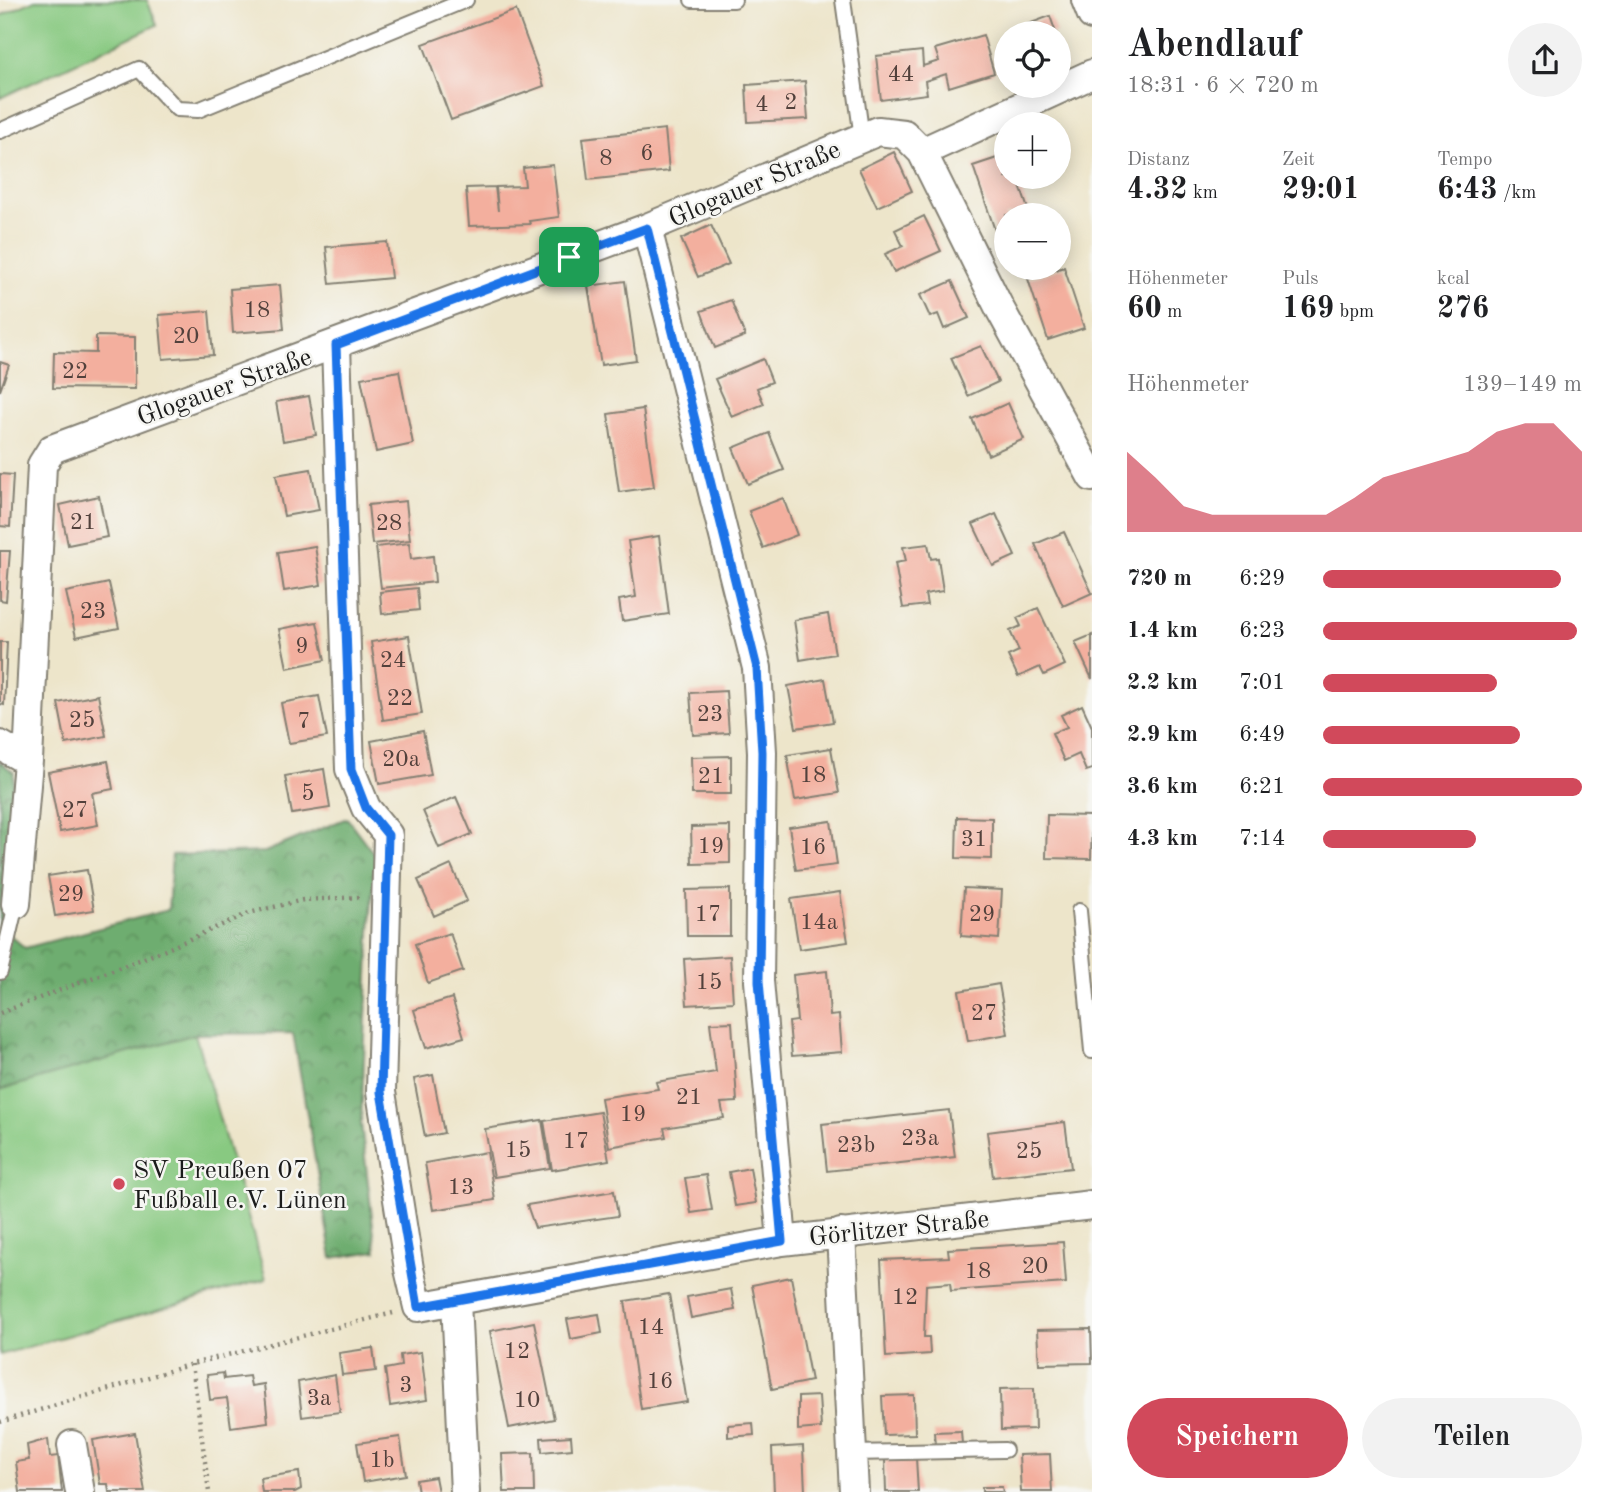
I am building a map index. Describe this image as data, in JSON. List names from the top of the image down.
{
  "streets": {
    "street": ["Glogauer Straße", "Görlitzer Straße"]
  },
  "places": ["SV Preußen 07 Fußball e.V. Lünen"],
  "house_numbers": [
    "44",
    "2",
    "4",
    "6",
    "8",
    "18",
    "20",
    "22",
    "21",
    "28",
    "23",
    "9",
    "24",
    "22",
    "23",
    "25",
    "7",
    "20a",
    "18",
    "21",
    "5",
    "27",
    "31",
    "19",
    "16",
    "29",
    "17",
    "29",
    "14a",
    "15",
    "27",
    "21",
    "19",
    "23a",
    "17",
    "23b",
    "15",
    "25",
    "13",
    "20",
    "18",
    "12",
    "14",
    "12",
    "16",
    "3",
    "3a",
    "10",
    "1b"
  ],
  "page": {
    "heading": ["Abendlauf", "18:31 · 6 × 720 m"],
    "map_buttons": ["+", "−"],
    "stats": [
      ["Distanz", "4.32 km"],
      ["Zeit", "29:01"],
      ["Tempo", "6:43 /km"],
      ["Höhenmeter", "60 m"],
      ["Puls", "169 bpm"],
      ["kcal", "276"]
    ],
    "chart": ["Höhenmeter", "139–149 m"],
    "list": [
      {
        "name": "720 m",
        "note": "6:29"
      },
      {
        "name": "1.4 km",
        "note": "6:23"
      },
      {
        "name": "2.2 km",
        "note": "7:01"
      },
      {
        "name": "2.9 km",
        "note": "6:49"
      },
      {
        "name": "3.6 km",
        "note": "6:21"
      },
      {
        "name": "4.3 km",
        "note": "7:14"
      }
    ],
    "buttons": ["Speichern", "Teilen"]
  }
}
